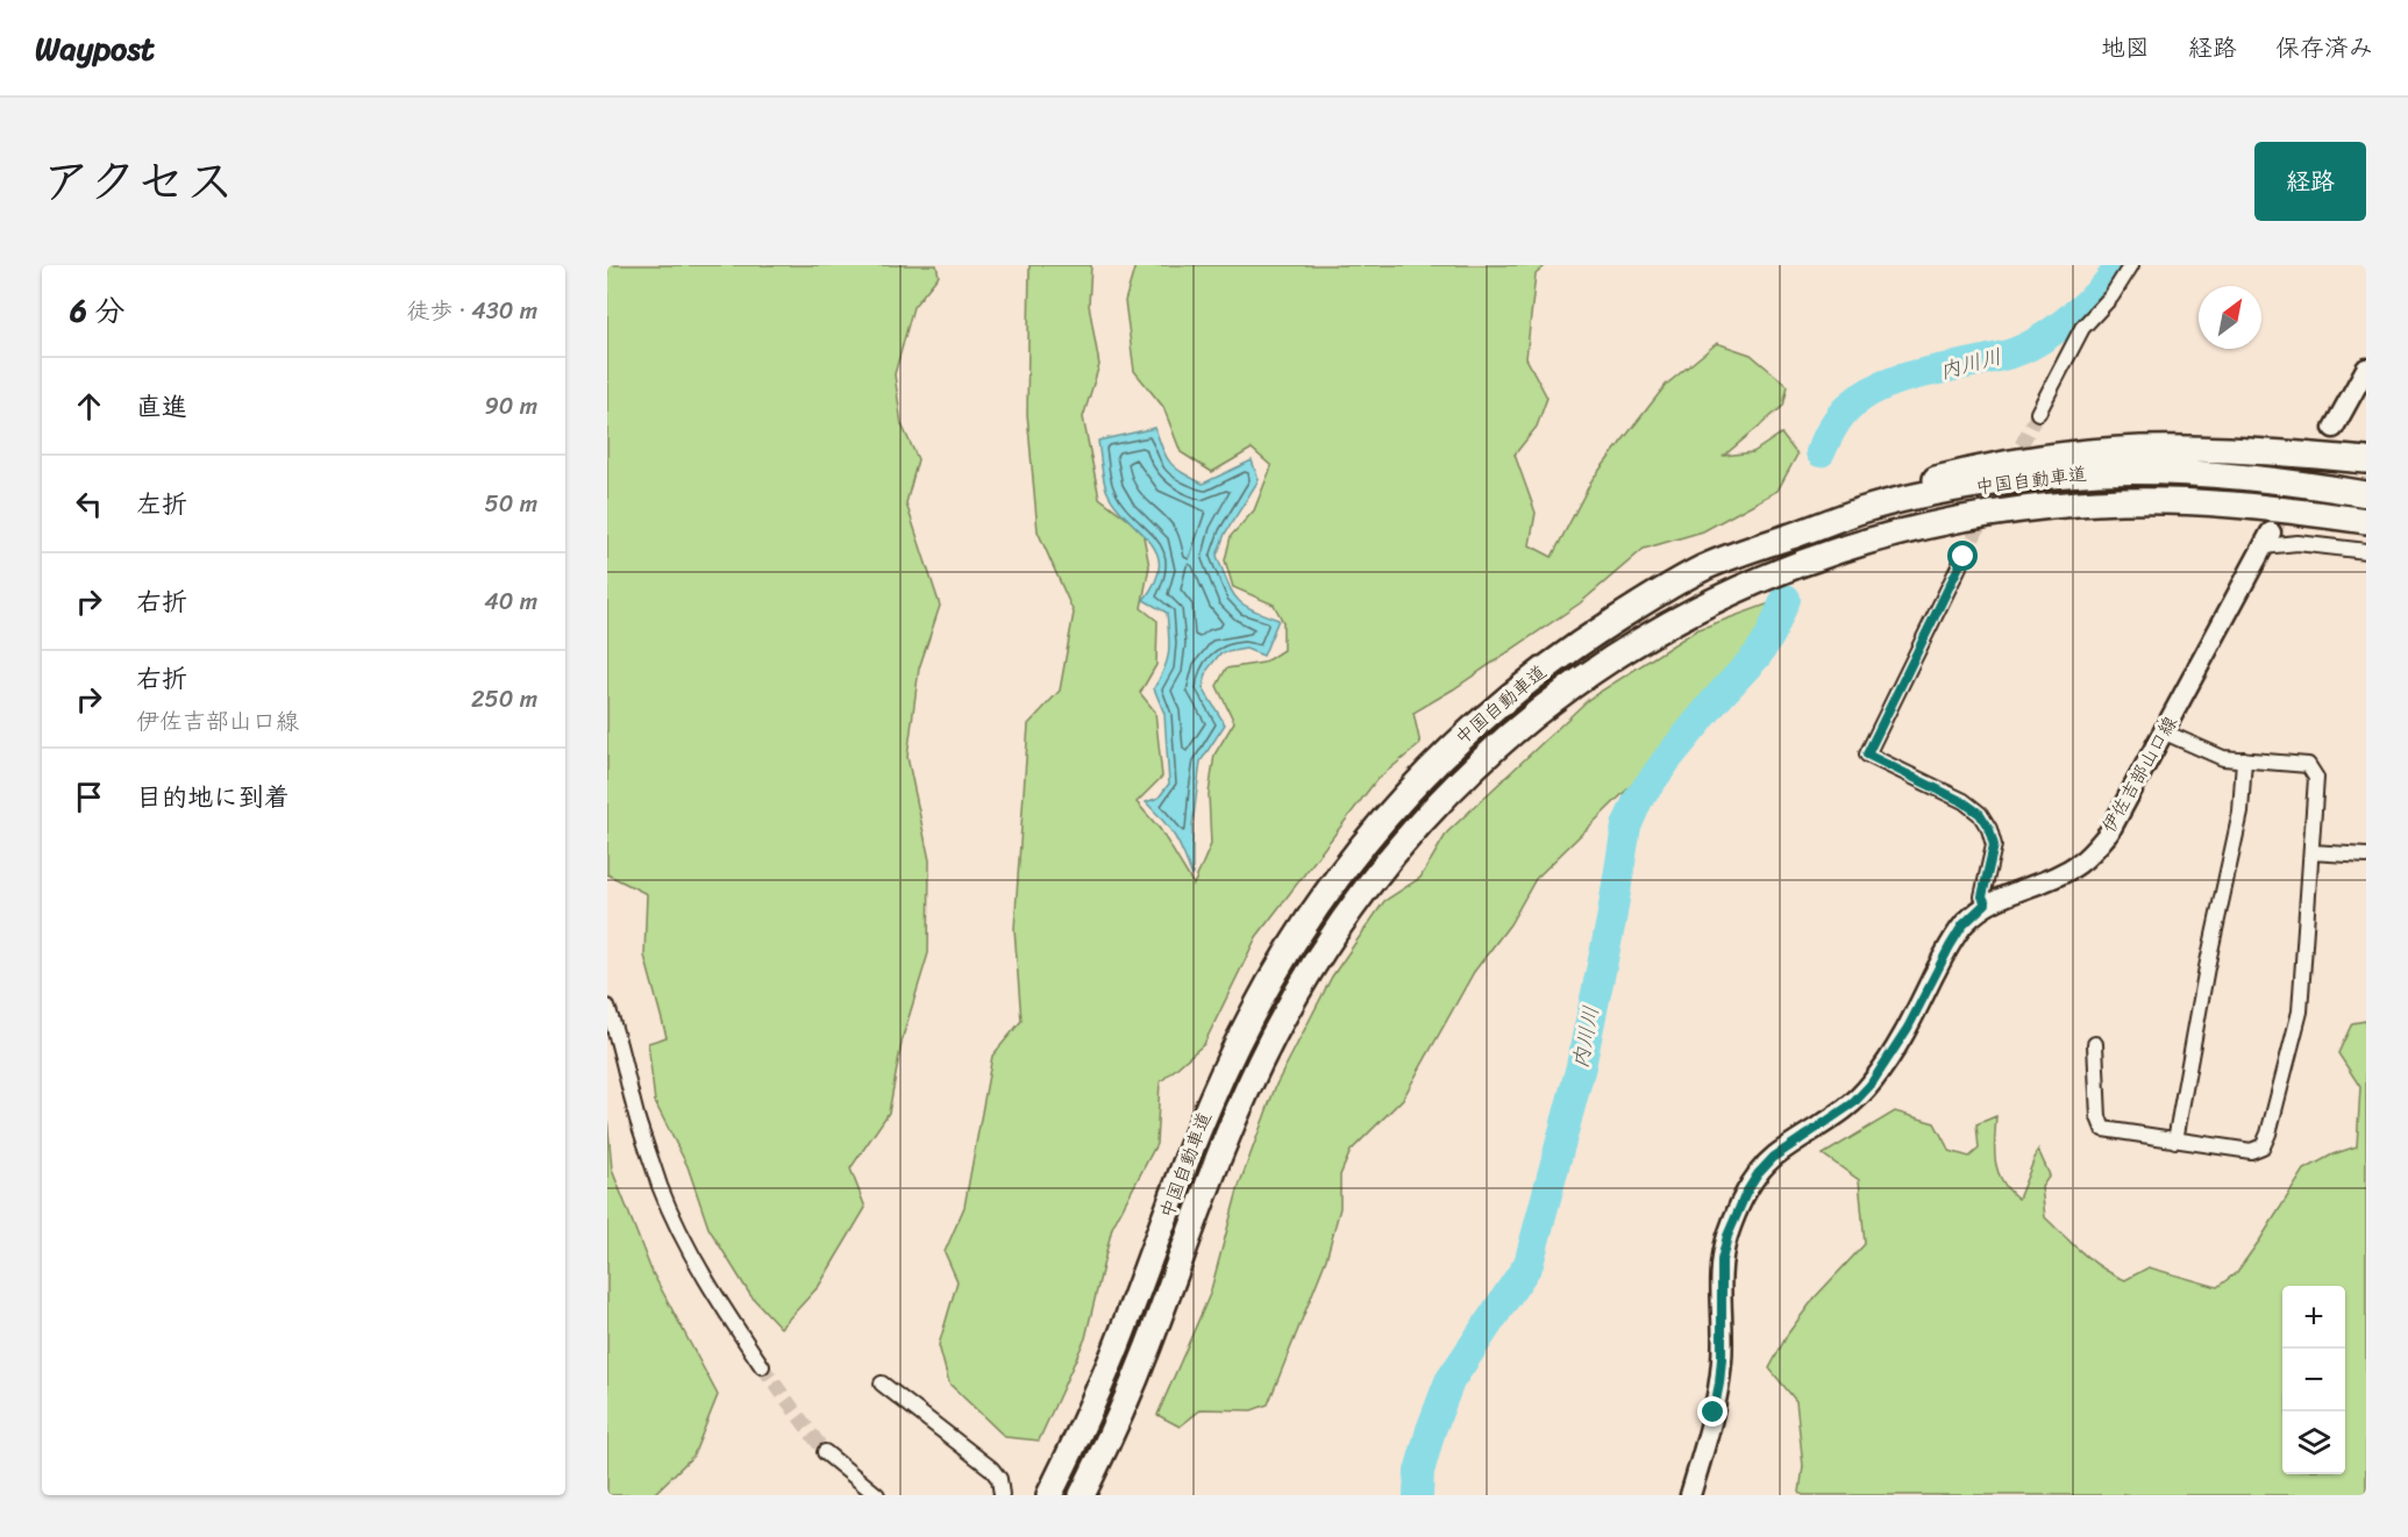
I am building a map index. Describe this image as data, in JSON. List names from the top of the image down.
{
  "streets": {
    "highway": ["中国自動車道"],
    "main road": ["伊佐吉部山口線"]
  },
  "water": ["内川川"],
  "north": "top right",
  "page": {
    "header": "Waypost",
    "nav": ["地図", "経路", "保存済み"],
    "title": "アクセス",
    "buttons": "経路",
    "heading": ["6 分", "徒歩 · 430 m"],
    "list": [
      ["直進", "90 m"],
      ["左折", "50 m"],
      ["右折", "40 m"],
      ["右折", "伊佐吉部山口線", "250 m"],
      "目的地に到着"
    ],
    "map_buttons": ["+", "−"]
  }
}
